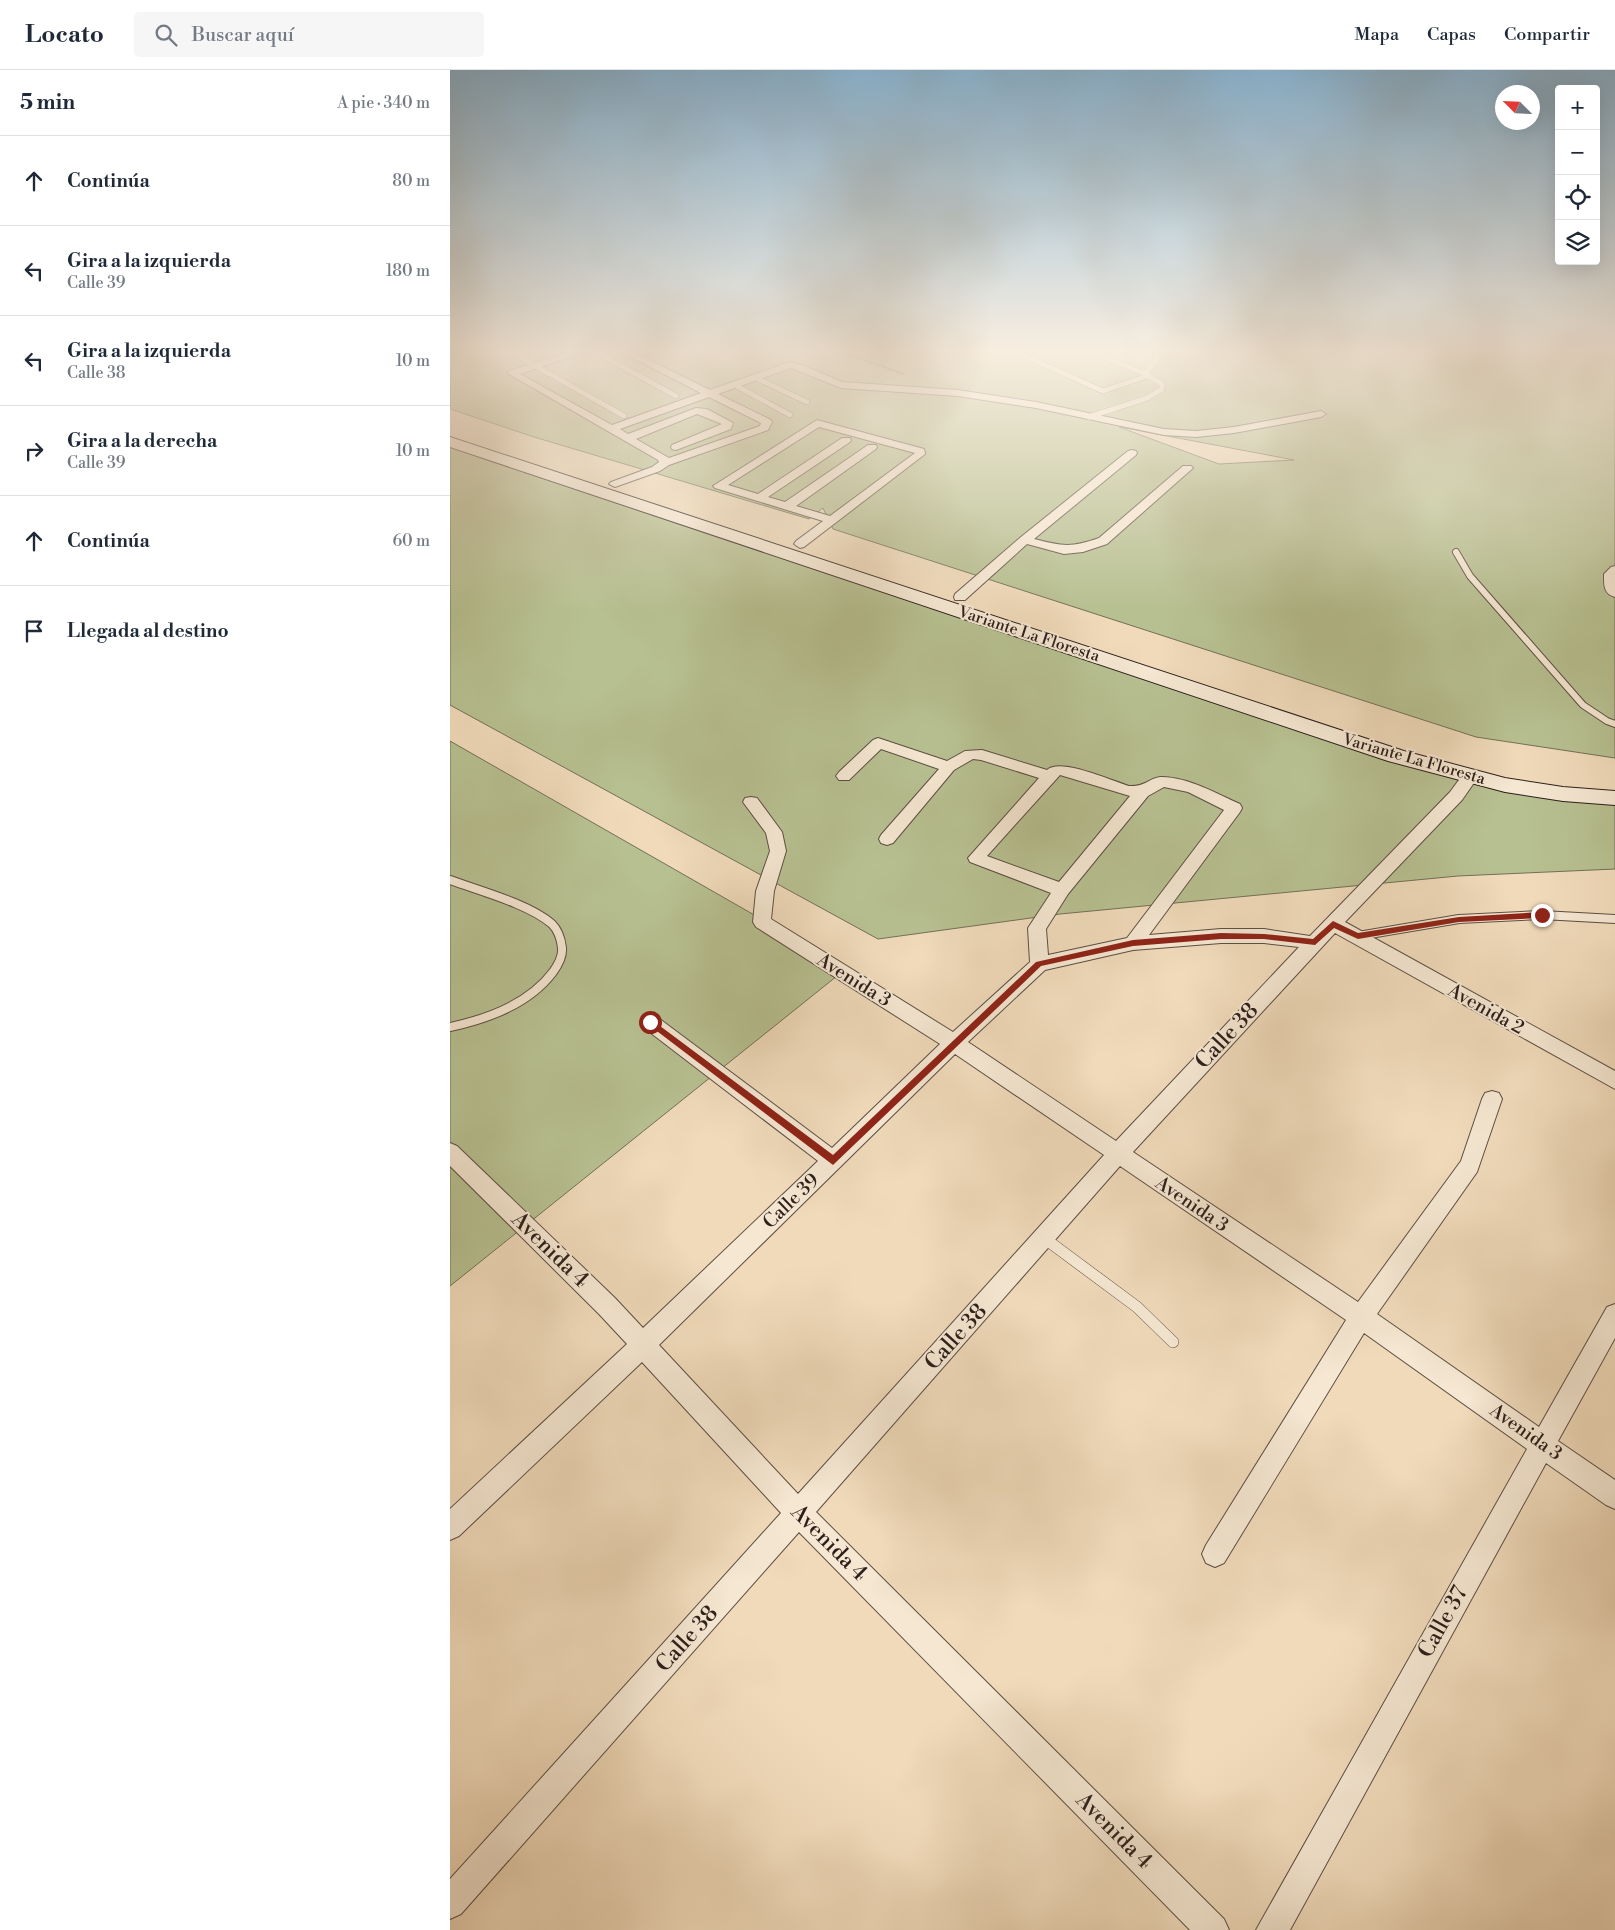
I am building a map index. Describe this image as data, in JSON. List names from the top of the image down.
{
  "streets": {
    "main road": ["Variante La Floresta"],
    "street": [
      "Avenida 3",
      "Avenida 2",
      "Calle 38",
      "Calle 39",
      "Avenida 4",
      "Calle 37"
    ]
  },
  "crossings": [
    ["Variante La Floresta", "Calle 38"],
    ["Avenida 3", "Calle 38"],
    ["Avenida 3", "Calle 39"],
    ["Avenida 3", "Calle 37"],
    ["Calle 38", "Avenida 4"],
    ["Calle 39", "Avenida 4"]
  ],
  "north": "top left",
  "page": {
    "header": "Locato",
    "search": "Buscar aquí",
    "nav": ["Mapa", "Capas", "Compartir"],
    "heading": ["5 min", "A pie · 340 m"],
    "map_buttons": ["+", "−"],
    "list": [
      ["Continúa", "80 m"],
      ["Gira a la izquierda", "Calle 39", "180 m"],
      ["Gira a la izquierda", "Calle 38", "10 m"],
      ["Gira a la derecha", "Calle 39", "10 m"],
      ["Continúa", "60 m"],
      "Llegada al destino"
    ]
  }
}
